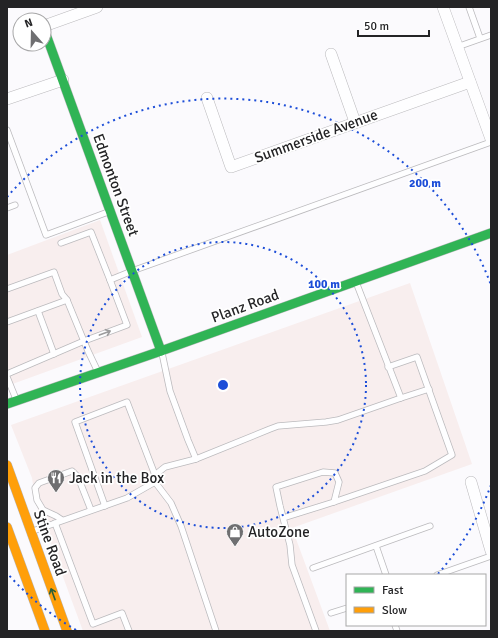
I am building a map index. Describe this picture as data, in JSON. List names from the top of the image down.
{
  "streets": {
    "street": [
      "Summerside Avenue",
      "Edmonton Street",
      "Planz Road",
      "Stine Road"
    ]
  },
  "crossings": [
    ["Edmonton Street", "Planz Road"]
  ],
  "places": {
    "restaurant": ["Jack in the Box"],
    "shop": ["AutoZone"]
  },
  "legend": ["Fast", "Slow"],
  "scale_bar": "50 m",
  "north": "top",
  "rings": ["200 m", "100 m"]
}
